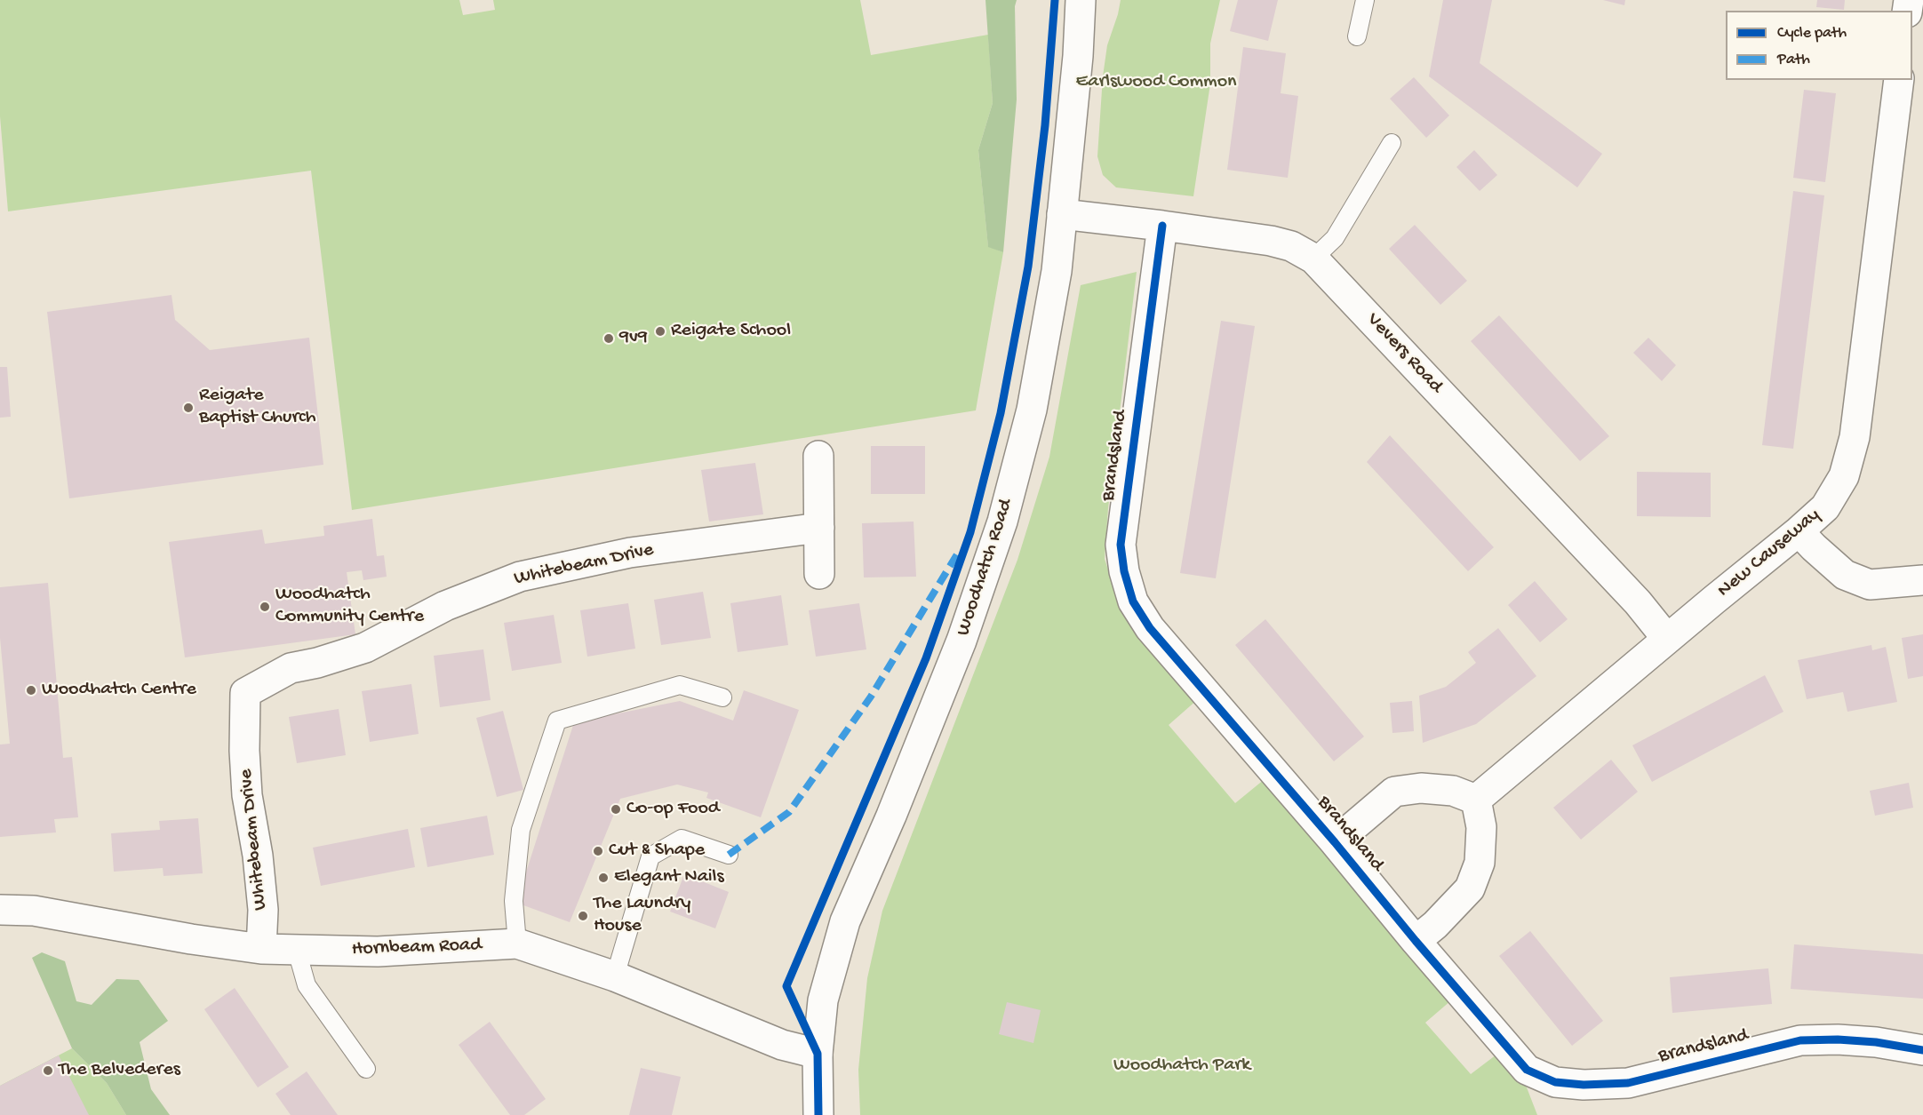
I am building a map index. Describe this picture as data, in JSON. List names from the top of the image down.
{
  "streets": {
    "street": [
      "Vevers Road",
      "Brandsland",
      "New Causeway",
      "Whitebeam Drive",
      "Woodhatch Road",
      "Hornbeam Road"
    ]
  },
  "crossings": [
    ["Vevers Road", "Brandsland"],
    ["Vevers Road", "New Causeway"],
    ["Vevers Road", "Woodhatch Road"],
    ["Whitebeam Drive", "Hornbeam Road"],
    ["Woodhatch Road", "Hornbeam Road"]
  ],
  "parks": ["Earlswood Common", "Woodhatch Park"],
  "places": [
    "Reigate School",
    "9v9",
    "Reigate Baptist Church",
    "Woodhatch Community Centre",
    "Woodhatch Centre",
    "Co-op Food",
    "Cut & Shape",
    "Elegant Nails",
    "The Laundry House",
    "The Belvederes"
  ],
  "legend": ["Cycle path", "Path"]
}
